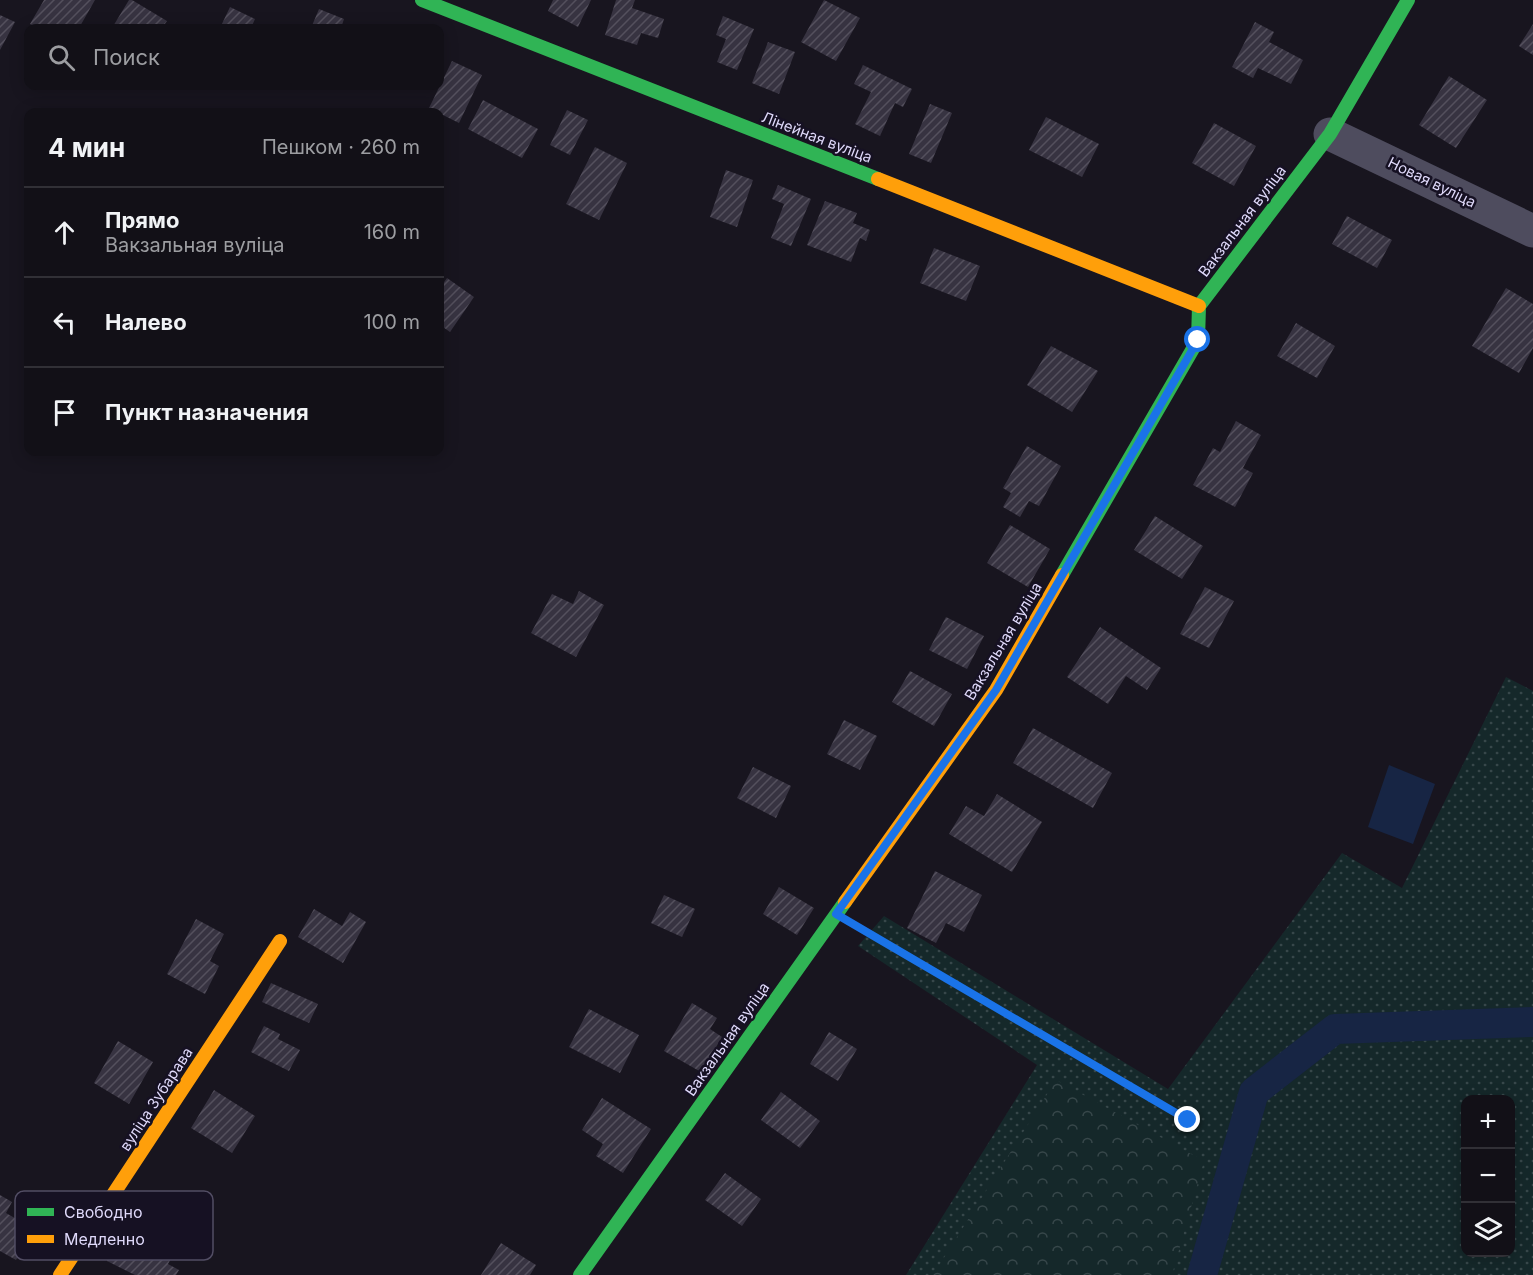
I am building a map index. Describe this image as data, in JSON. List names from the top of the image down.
{
  "streets": {
    "street": [
      "Лінейная вуліца",
      "Новая вуліца",
      "Вакзальная вуліца",
      "вуліца Зубарава"
    ]
  },
  "crossings": [
    ["Лінейная вуліца", "Вакзальная вуліца"],
    ["Новая вуліца", "Вакзальная вуліца"]
  ],
  "legend": ["Свободно", "Медленно"],
  "page": {
    "search": "Поиск",
    "heading": ["4 мин", "Пешком · 260 m"],
    "list": [
      ["Прямо", "Вакзальная вуліца", "160 m"],
      ["Налево", "100 m"],
      "Пункт назначения"
    ],
    "map_buttons": ["+", "−"]
  }
}
